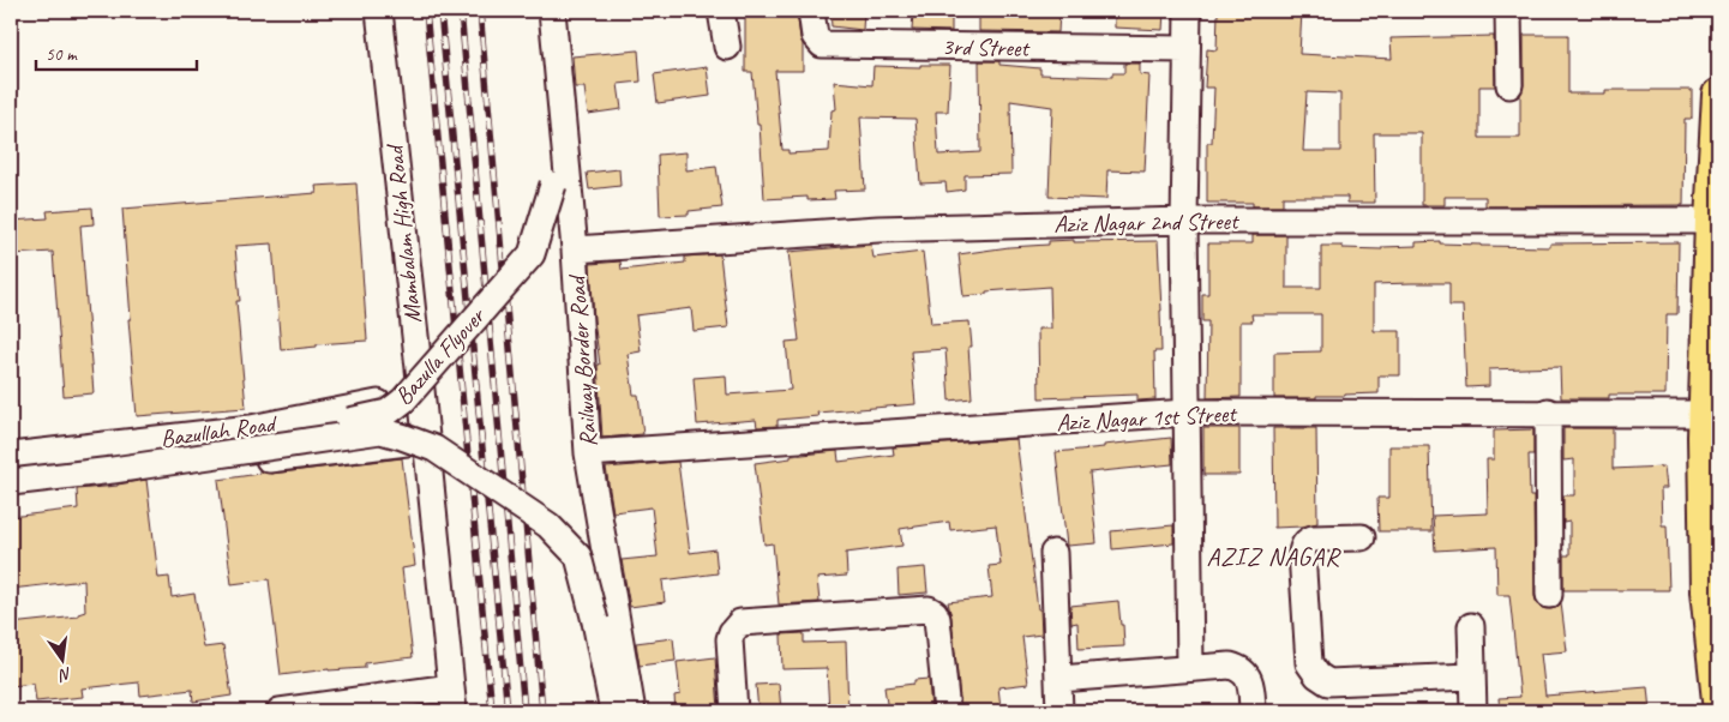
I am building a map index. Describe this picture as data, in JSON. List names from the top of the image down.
{
  "streets": {
    "street": [
      "3rd Street",
      "Aziz Nagar 2nd Street",
      "Mambalam High Road",
      "Bazulla Flyover",
      "Railway Border Road",
      "Aziz Nagar 1st Street",
      "Bazullah Road"
    ]
  },
  "crossings": [
    ["Aziz Nagar 2nd Street", "Railway Border Road"],
    ["Mambalam High Road", "Bazullah Road"],
    ["Railway Border Road", "Aziz Nagar 1st Street"]
  ],
  "districts": ["AZIZ NAGAR"],
  "scale_bar": "50 m",
  "north": "bottom"
}
